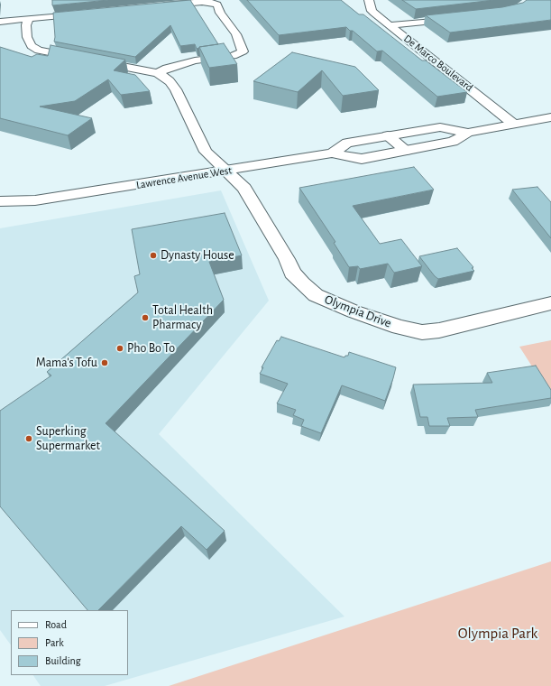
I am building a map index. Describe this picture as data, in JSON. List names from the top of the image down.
{
  "streets": {
    "street": ["De Marco Boulevard", "Lawrence Avenue West", "Olympia Drive"]
  },
  "crossings": [
    ["De Marco Boulevard", "Lawrence Avenue West"],
    ["Lawrence Avenue West", "Olympia Drive"]
  ],
  "parks": ["Olympia Park"],
  "places": [
    "Dynasty House",
    "Total Health Pharmacy",
    "Pho Bo To",
    "Mama's Tofu",
    "Superking Supermarket"
  ],
  "legend": ["Road", "Park", "Building"]
}
